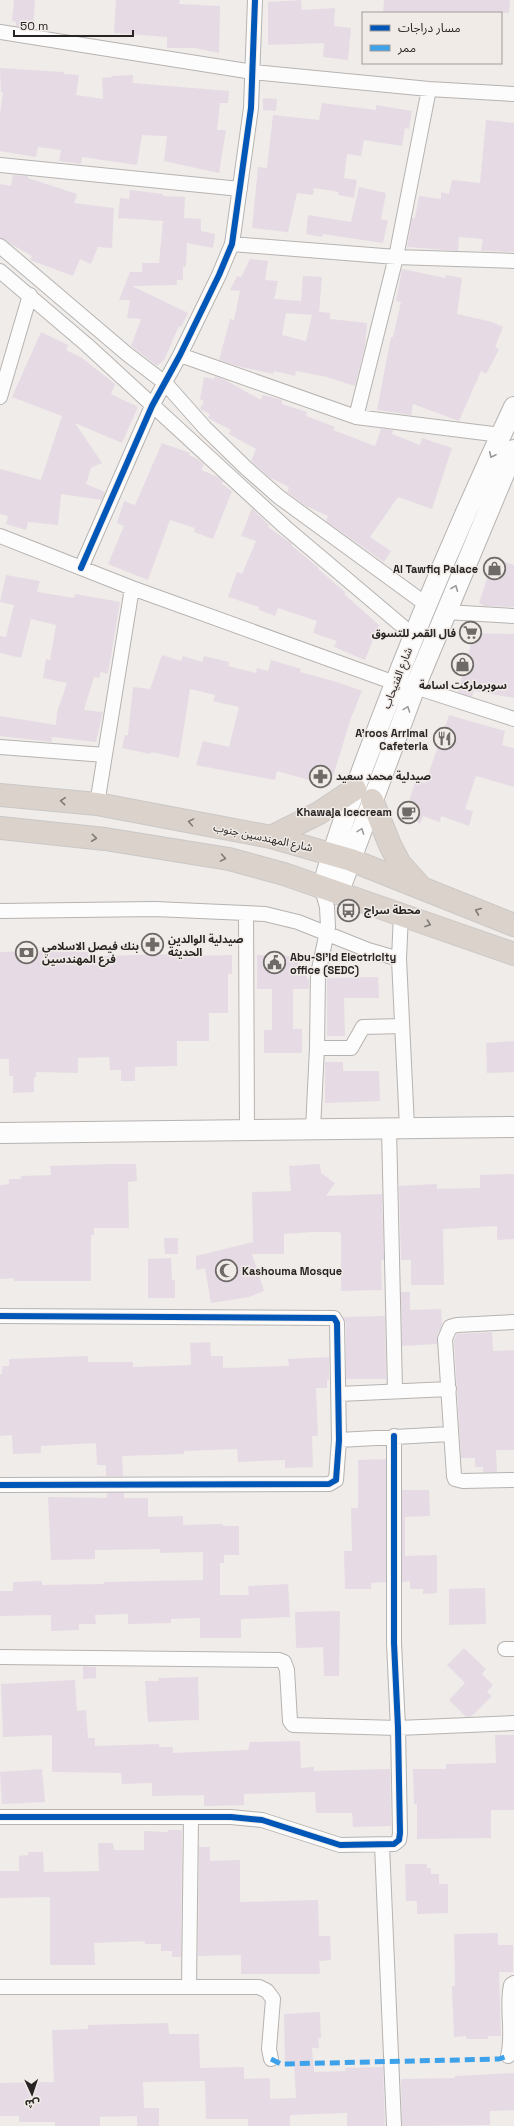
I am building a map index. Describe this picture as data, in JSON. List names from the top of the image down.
{
  "streets": {
    "highway": ["شارع المهندسين جنوب"],
    "main road": ["شارع الفتيحاب"]
  },
  "crossings": [
    ["شارع الفتيحاب", "شارع المهندسين جنوب"]
  ],
  "places": {
    "shop": ["Al Tawfiq Palace", "سوبرماركت اسامة"],
    "supermarket": ["فال القمر للتسوق"],
    "restaurant": ["A'roos Arrimal Cafeteria"],
    "pharmacy": ["صيدلية محمد سعيد", "صيدلية الوالدين الحديثة"],
    "cafe": ["Khawaja Icecream"],
    "bus stop": ["محطة سراج"],
    "bank": ["بنك فيصل الاسلامي فرع المهندسين"],
    "public building": ["Abu-Si'id Electricity office (SEDC)"],
    "mosque": ["Kashouma Mosque"]
  },
  "legend": ["مسار دراجات", "ممر"],
  "scale_bar": "50 m",
  "north": "bottom"
}
